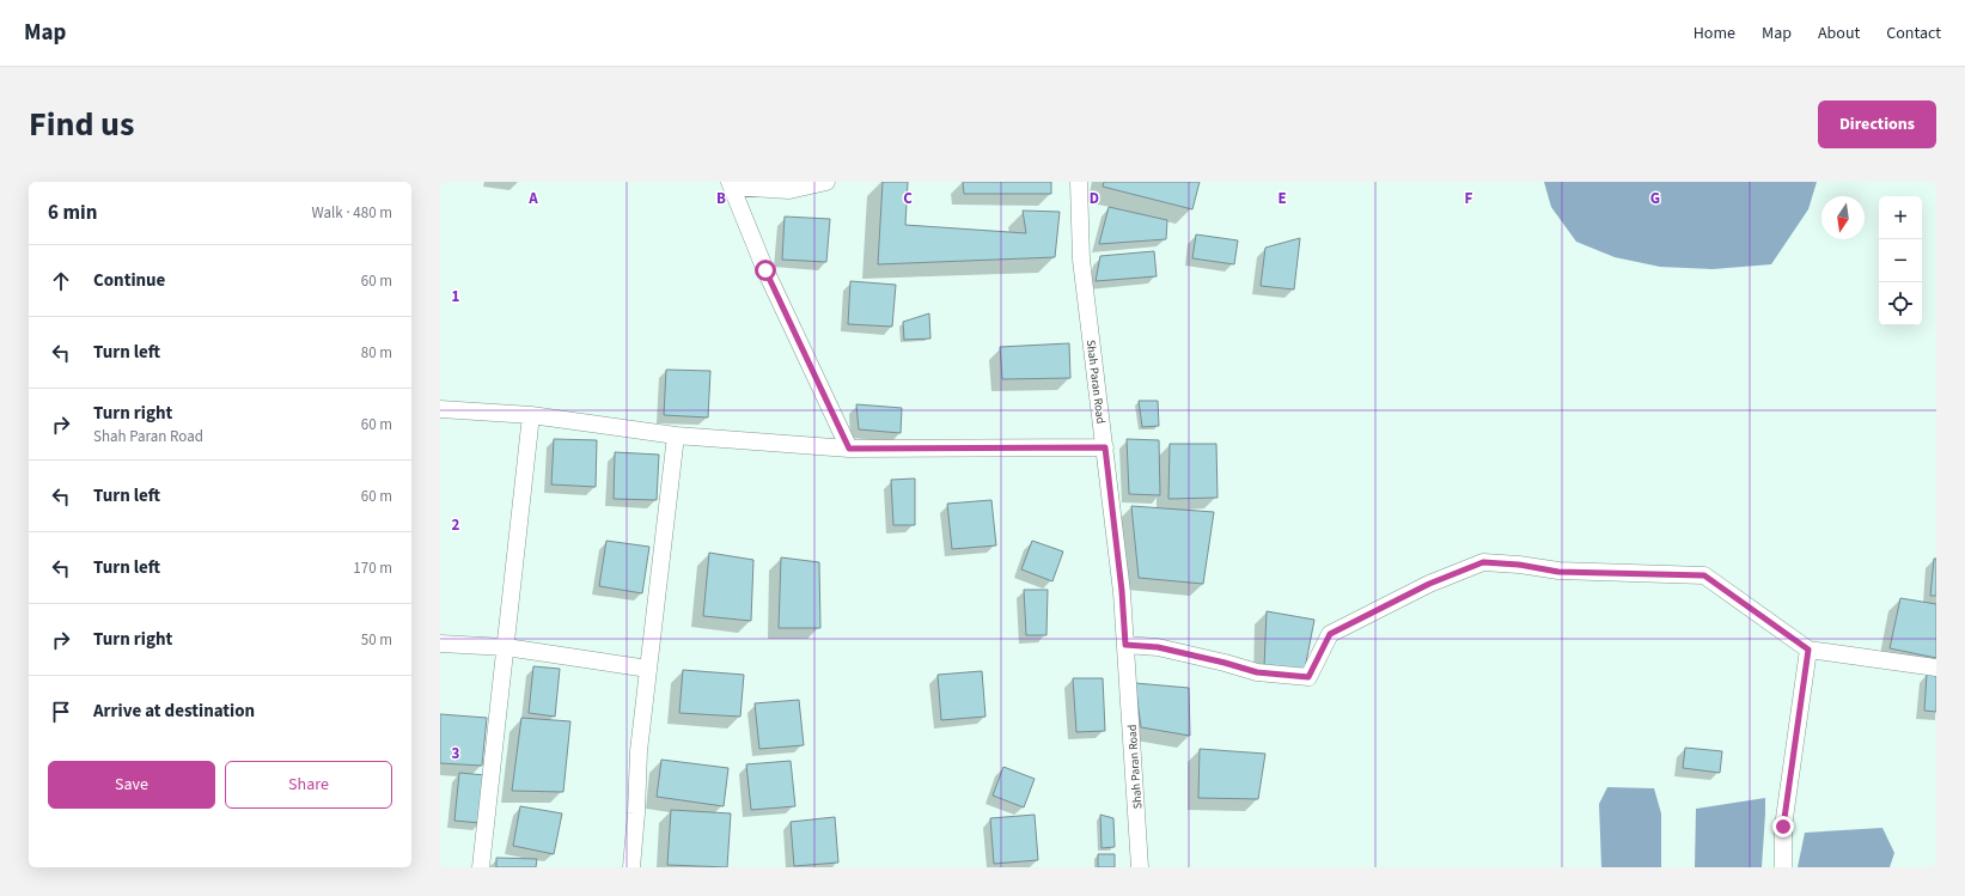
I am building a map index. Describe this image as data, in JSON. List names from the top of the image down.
{
  "streets": {
    "street": ["Shah Paran Road"]
  },
  "north": "bottom",
  "page": {
    "header": "Map",
    "nav": [
      "Home",
      "Map",
      "About",
      "Contact"
    ],
    "title": "Find us",
    "buttons": [
      "Directions",
      ["Save", "Share"]
    ],
    "heading": ["6 min", "Walk · 480 m"],
    "map_buttons": ["+", "−"],
    "list": [
      ["Continue", "60 m"],
      ["Turn left", "80 m"],
      ["Turn right", "Shah Paran Road", "60 m"],
      ["Turn left", "60 m"],
      ["Turn left", "170 m"],
      ["Turn right", "50 m"],
      "Arrive at destination"
    ]
  },
  "grid": {
    "columns": [
      "A",
      "B",
      "C",
      "D",
      "E",
      "F",
      "G"
    ],
    "rows": ["1", "2", "3"]
  }
}
